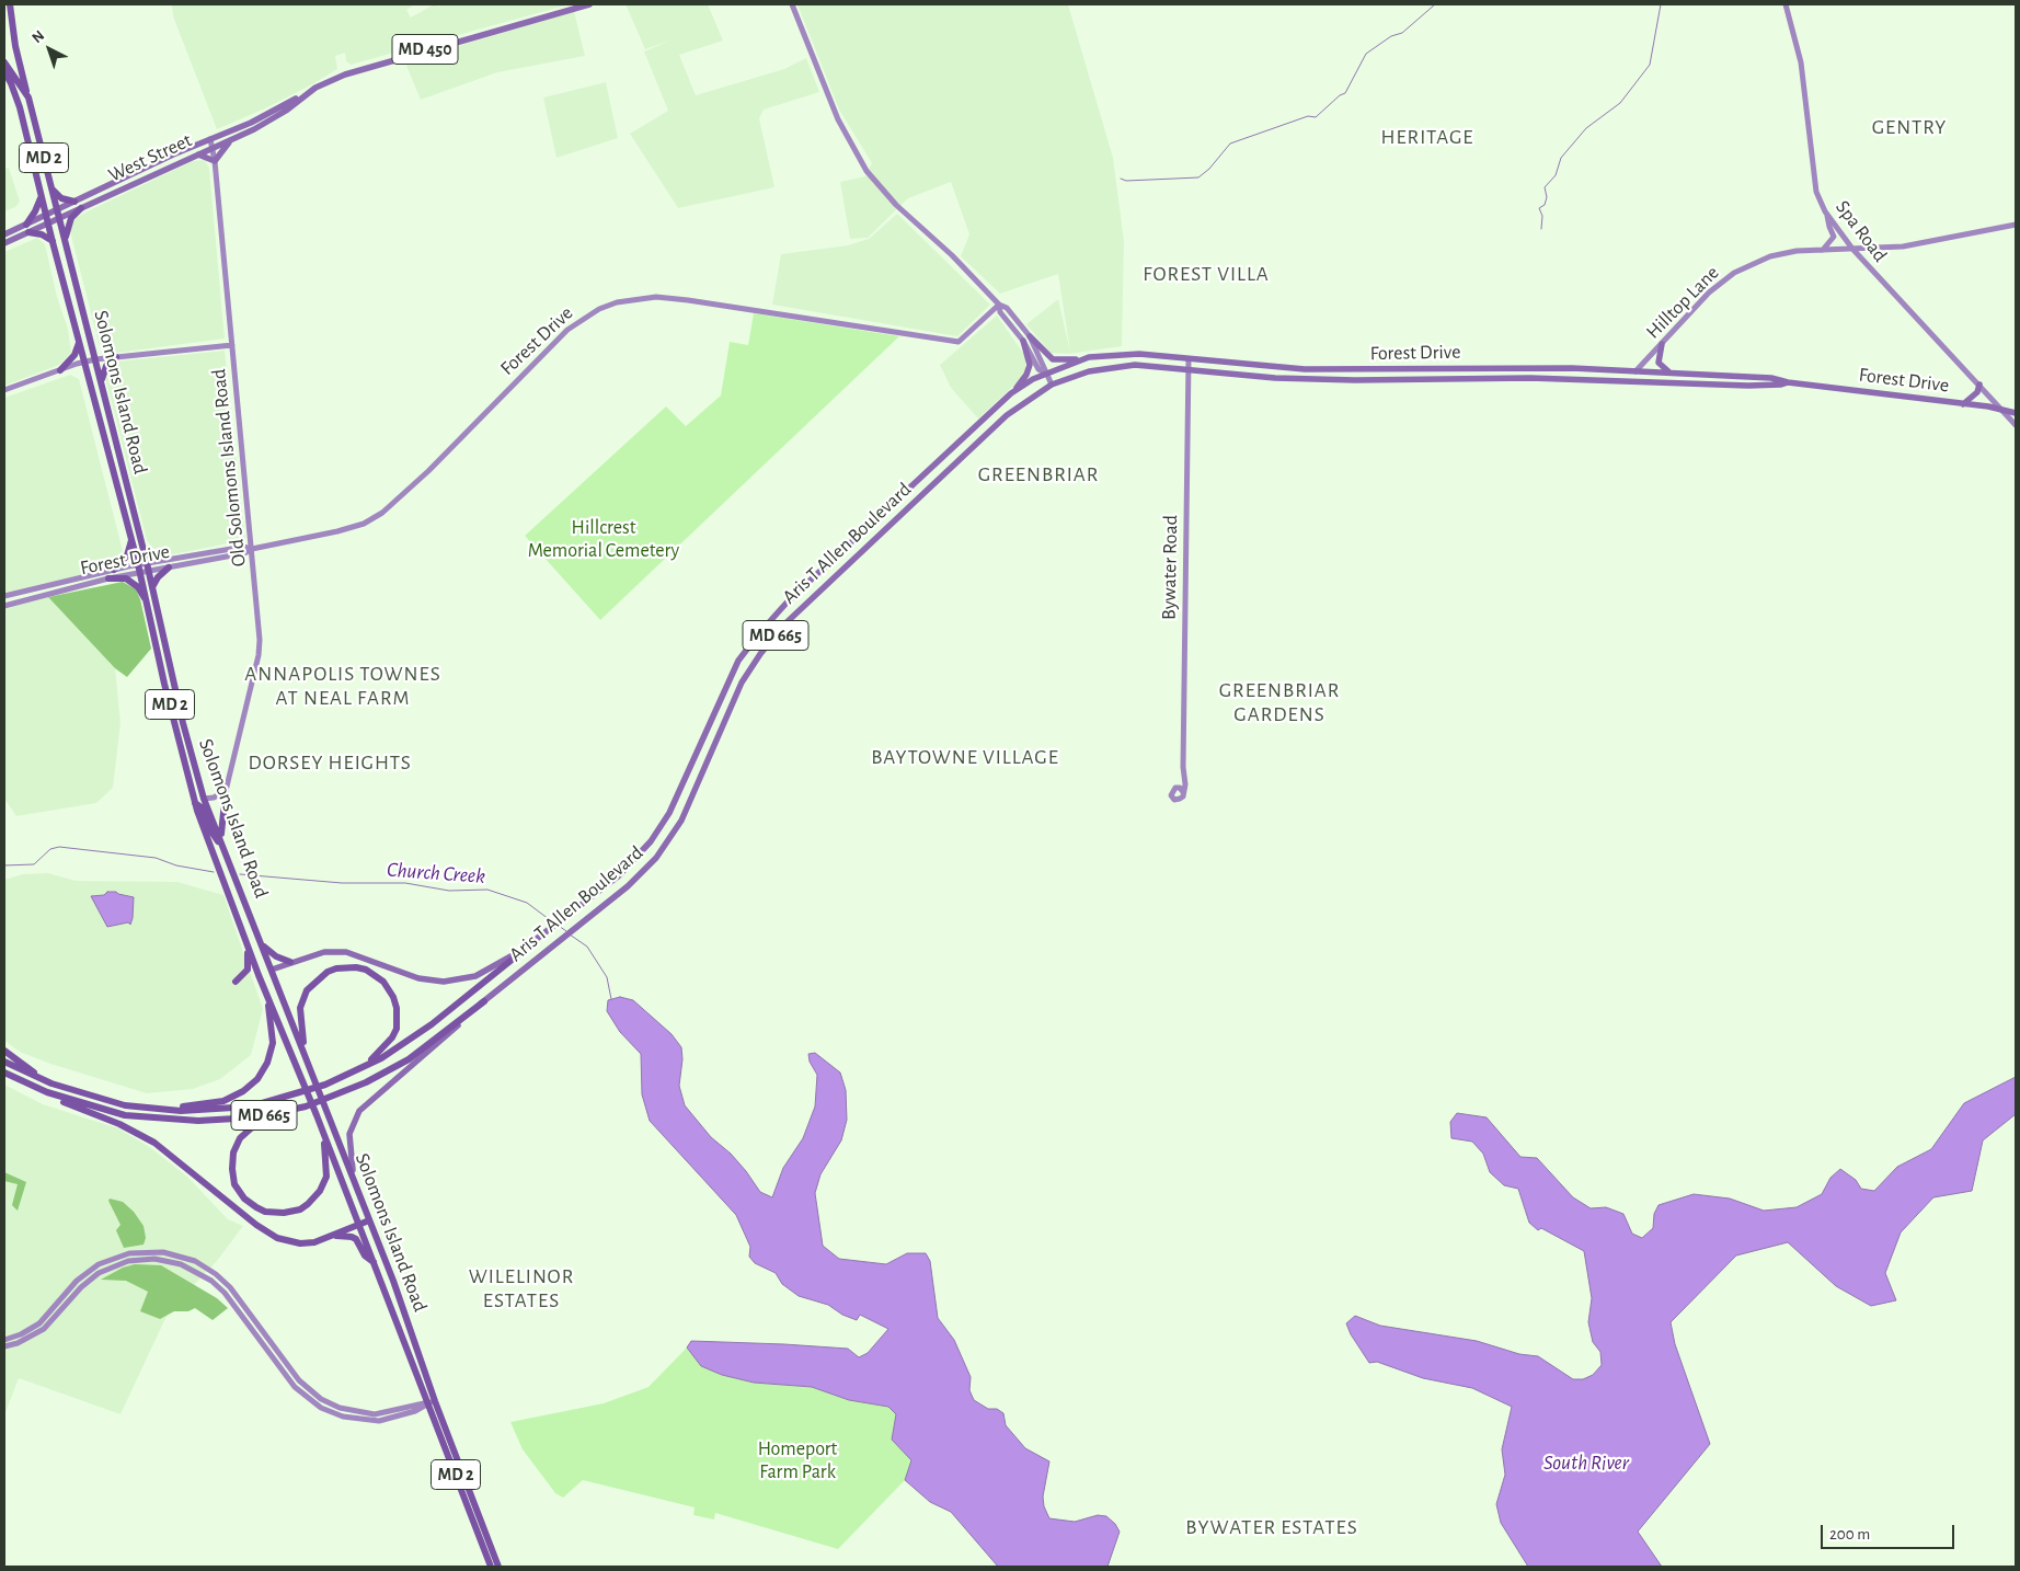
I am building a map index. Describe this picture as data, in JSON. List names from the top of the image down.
{
  "streets": {
    "highway": [
      "MD 2",
      "Solomons Island Road",
      "Aris T Allen Boulevard",
      "MD 665"
    ],
    "main road": ["MD 450", "West Street", "Forest Drive"],
    "street": [
      "Spa Road",
      "Hilltop Lane",
      "Old Solomons Island Road",
      "Bywater Road"
    ]
  },
  "crossings": [
    ["MD 2", "Solomons Island Road"],
    ["West Street", "Solomons Island Road"],
    ["West Street", "Old Solomons Island Road"],
    ["Spa Road", "Hilltop Lane"],
    ["Spa Road", "Forest Drive"],
    ["Hilltop Lane", "Forest Drive"],
    ["Forest Drive", "Solomons Island Road"],
    ["Forest Drive", "Old Solomons Island Road"],
    ["Forest Drive", "Aris T Allen Boulevard"],
    ["Forest Drive", "Bywater Road"]
  ],
  "districts": [
    "GENTRY",
    "HERITAGE",
    "FOREST VILLA",
    "GREENBRIAR",
    "ANNAPOLIS TOWNES AT NEAL FARM",
    "GREENBRIAR GARDENS",
    "BAYTOWNE VILLAGE",
    "DORSEY HEIGHTS",
    "WILELINOR ESTATES",
    "BYWATER ESTATES"
  ],
  "water": ["Church Creek", "South River"],
  "parks": ["Hillcrest Memorial Cemetery", "Homeport Farm Park"],
  "scale_bar": "200 m",
  "north": "top left"
}
